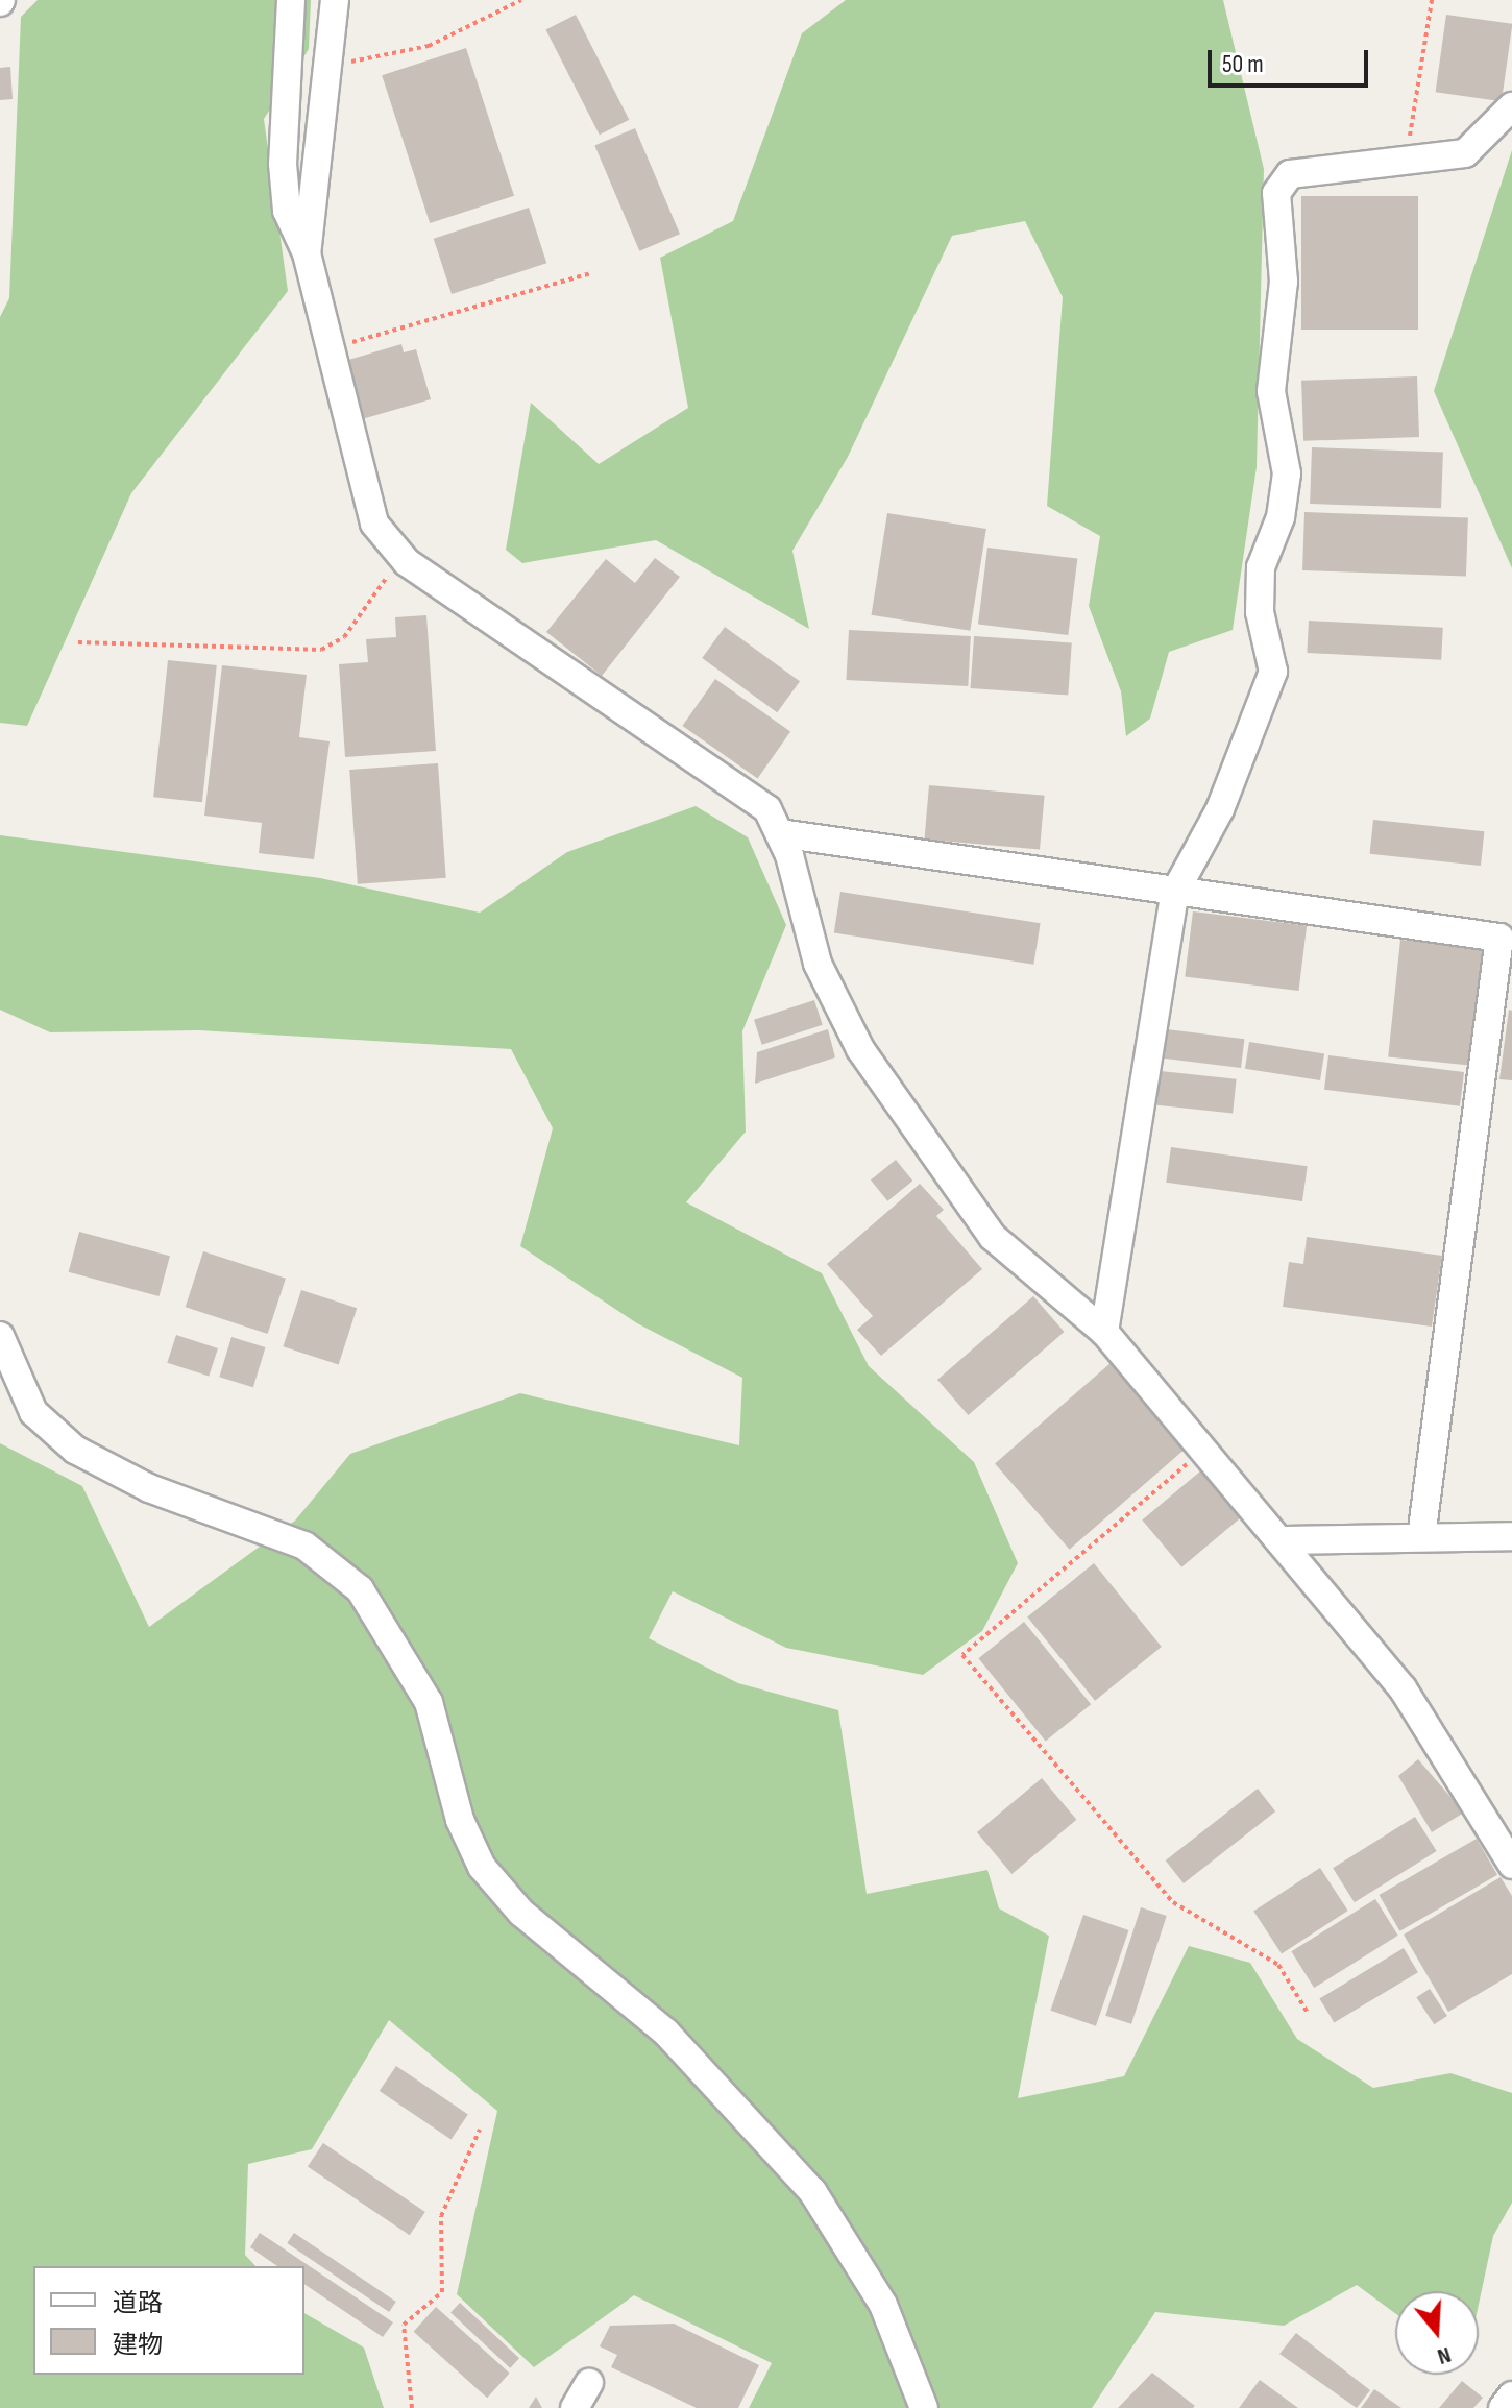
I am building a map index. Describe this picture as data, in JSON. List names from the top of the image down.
{
  "legend": ["道路", "建物"],
  "scale_bar": "50 m",
  "north": "bottom"
}
